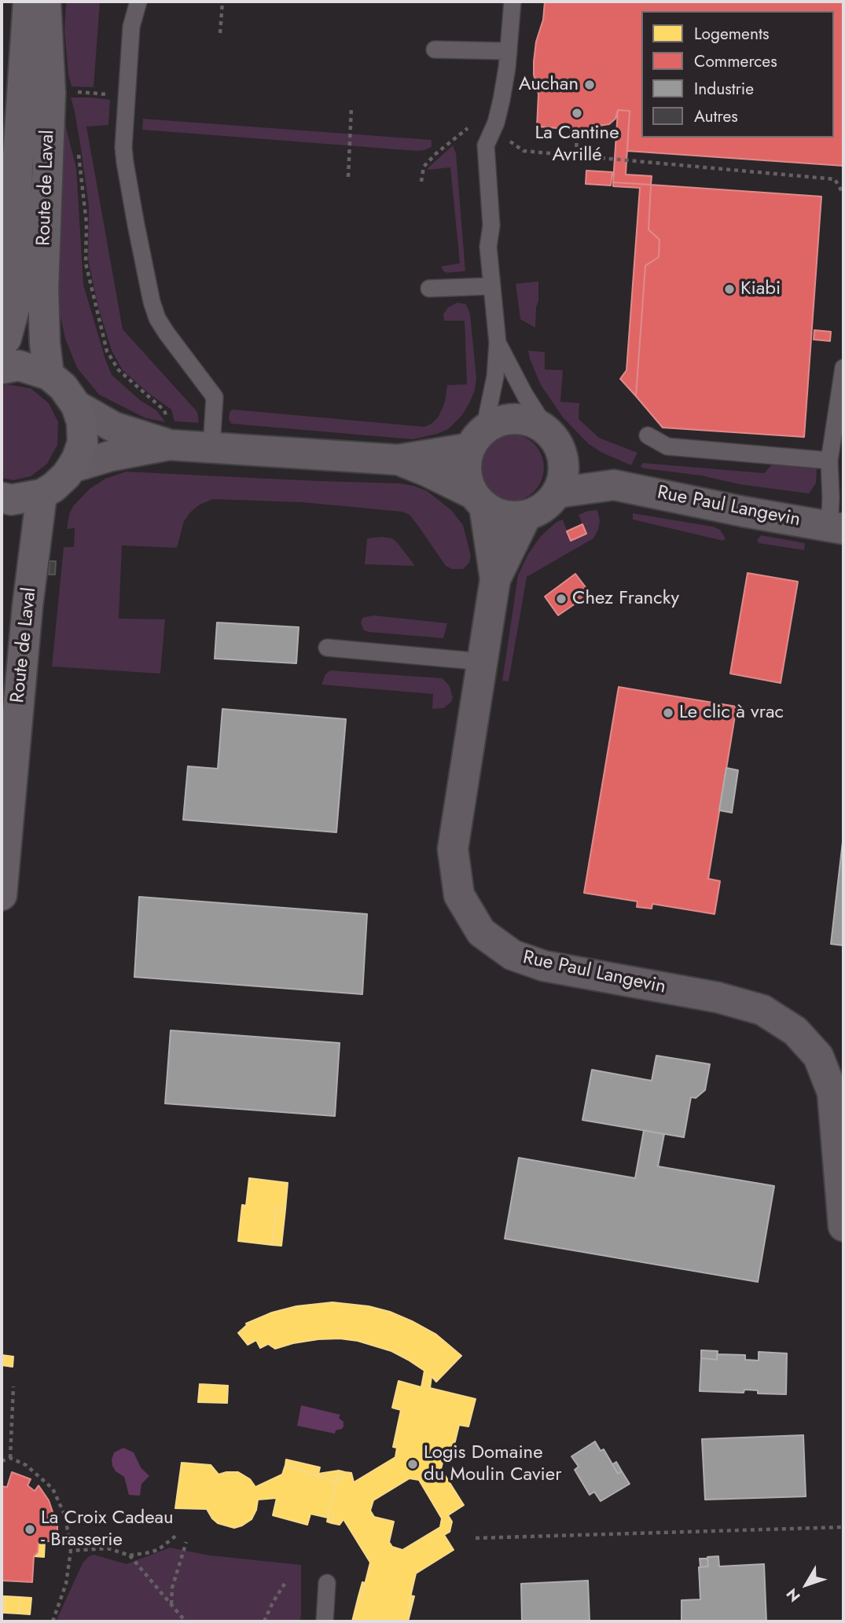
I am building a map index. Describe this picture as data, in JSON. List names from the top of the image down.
{
  "streets": {
    "main road": ["Route de Laval"],
    "street": ["Rue Paul Langevin"]
  },
  "places": [
    "Auchan",
    "La Cantine Avrillé",
    "Kiabi",
    "Chez Francky",
    "Le clic à vrac",
    "Logis Domaine du Moulin Cavier",
    "La Croix Cadeau - Brasserie"
  ],
  "legend": [
    "Logements",
    "Commerces",
    "Industrie",
    "Autres"
  ],
  "north": "bottom left"
}
